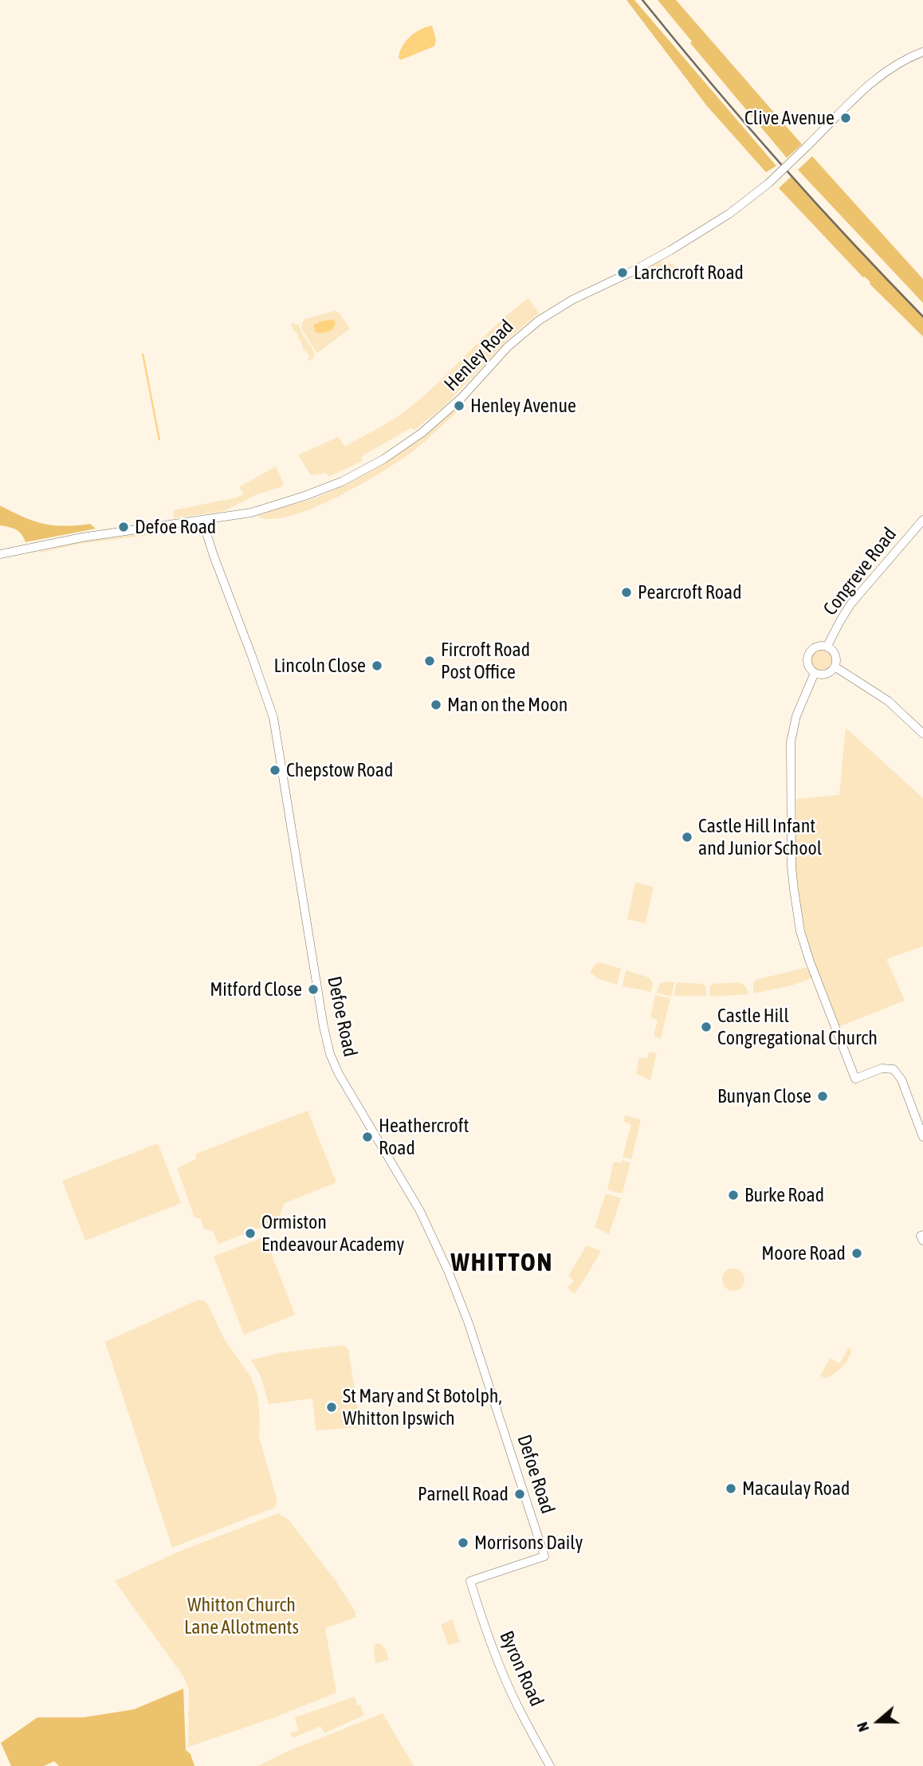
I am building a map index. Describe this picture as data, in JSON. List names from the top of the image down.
{
  "streets": {
    "street": [
      "Henley Road",
      "Congreve Road",
      "Defoe Road",
      "Byron Road"
    ]
  },
  "crossings": [
    ["Henley Road", "Defoe Road"],
    ["Defoe Road", "Byron Road"]
  ],
  "districts": ["WHITTON"],
  "parks": ["Whitton Church Lane Allotments"],
  "places": [
    "Clive Avenue",
    "Larchcroft Road",
    "Henley Avenue",
    "Defoe Road",
    "Pearcroft Road",
    "Fircroft Road Post Office",
    "Lincoln Close",
    "Man on the Moon",
    "Chepstow Road",
    "Castle Hill Infant and Junior School",
    "Mitford Close",
    "Castle Hill Congregational Church",
    "Bunyan Close",
    "Heathercroft Road",
    "Burke Road",
    "Ormiston Endeavour Academy",
    "Moore Road",
    "St Mary and St Botolph, Whitton Ipswich",
    "Macaulay Road",
    "Parnell Road",
    "Morrisons Daily"
  ],
  "north": "left"
}
